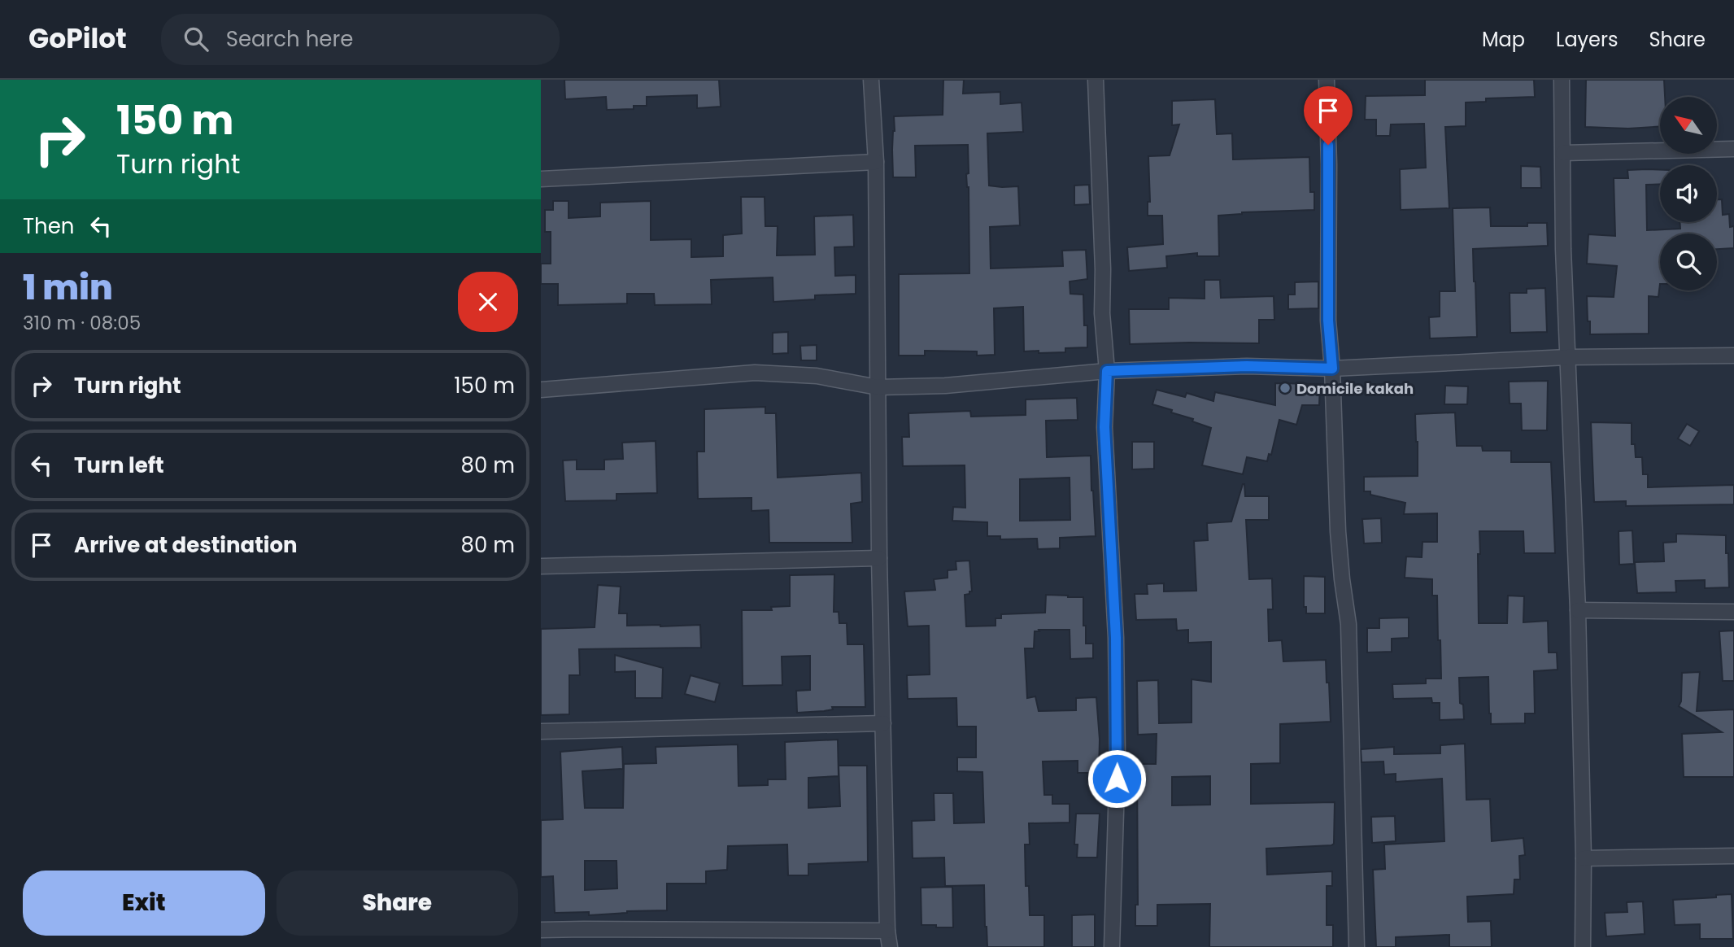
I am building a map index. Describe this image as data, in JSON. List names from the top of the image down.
{
  "places": ["Domicile kakah"],
  "north": "top left",
  "page": {
    "header": "GoPilot",
    "search": "Search here",
    "nav": ["Map", "Layers", "Share"],
    "turn": ["150 m", "Turn right"],
    "then": "Then",
    "heading": ["1 min", "310 m · 08:05"],
    "list": [
      {
        "name": "Turn right",
        "value": "150 m"
      },
      {
        "name": "Turn left",
        "value": "80 m"
      },
      {
        "name": "Arrive at destination",
        "value": "80 m"
      }
    ],
    "buttons": ["Exit", "Share"]
  }
}
